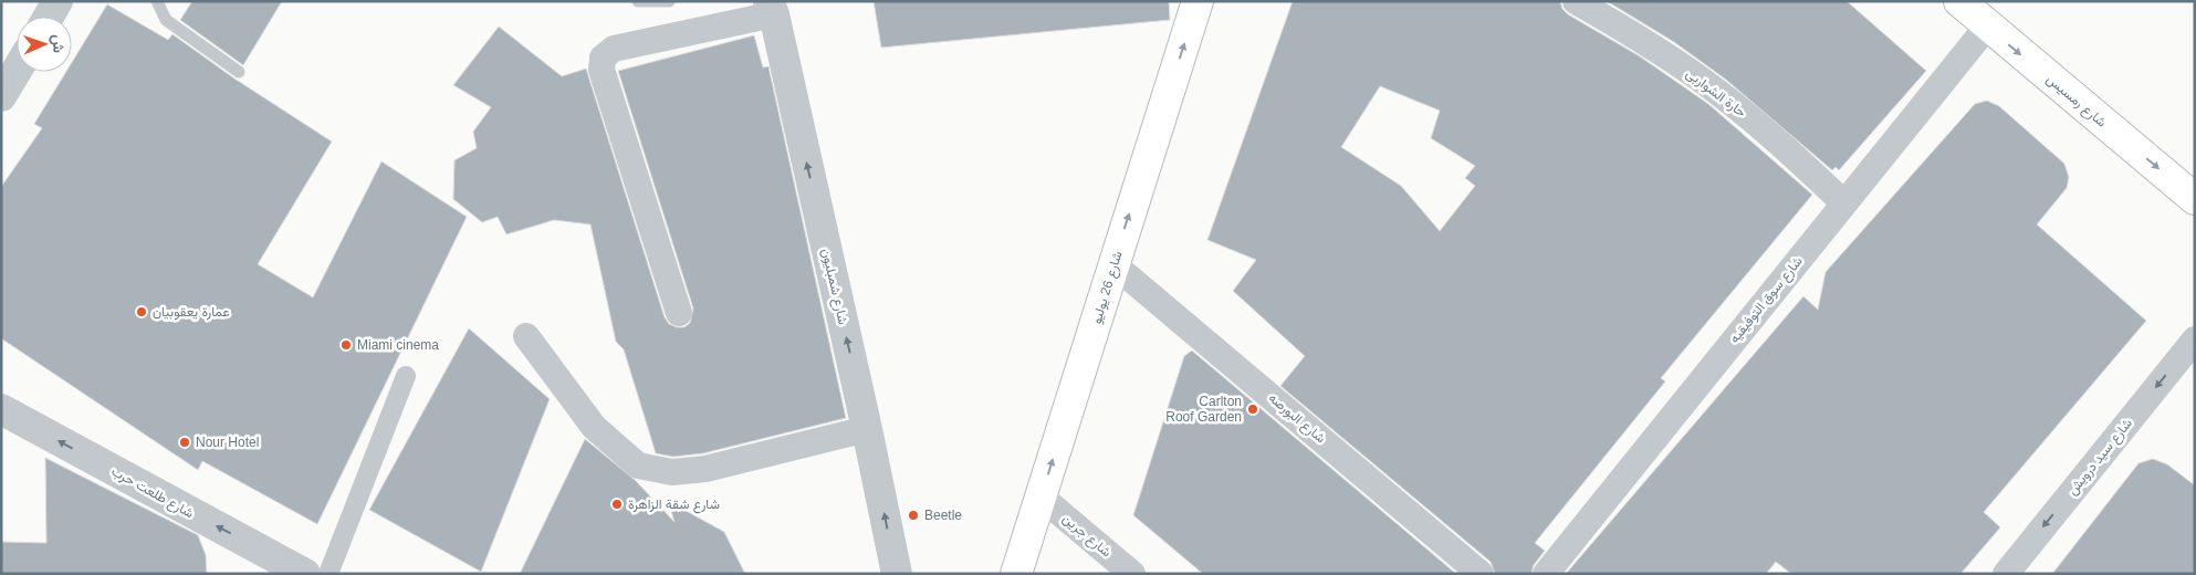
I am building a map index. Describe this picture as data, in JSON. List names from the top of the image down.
{
  "streets": {
    "main road": ["شارع رمسيس", "شارع 26 يوليو"],
    "street": [
      "حارة الشواربى",
      "شارع شمبليون",
      "شارع سوق التوفيقيه",
      "شارع البورصه",
      "شارع سيد درويش",
      "شارع طلعت حرب",
      "شارع جرين"
    ]
  },
  "crossings": [
    ["حارة الشواربى", "شارع سوق التوفيقيه"],
    ["شارع رمسيس", "شارع سوق التوفيقيه"],
    ["شارع 26 يوليو", "شارع البورصه"],
    ["شارع 26 يوليو", "شارع جرين"]
  ],
  "one_way": [
    "شارع رمسيس",
    "شارع شمبليون",
    "شارع 26 يوليو",
    "شارع سيد درويش",
    "شارع طلعت حرب"
  ],
  "places": [
    "عمارة يعقوبيان",
    "Miami cinema",
    "Carlton Roof Garden",
    "Nour Hotel",
    "شارع شقة الزاهرة",
    "Beetle"
  ],
  "north": "right"
}
